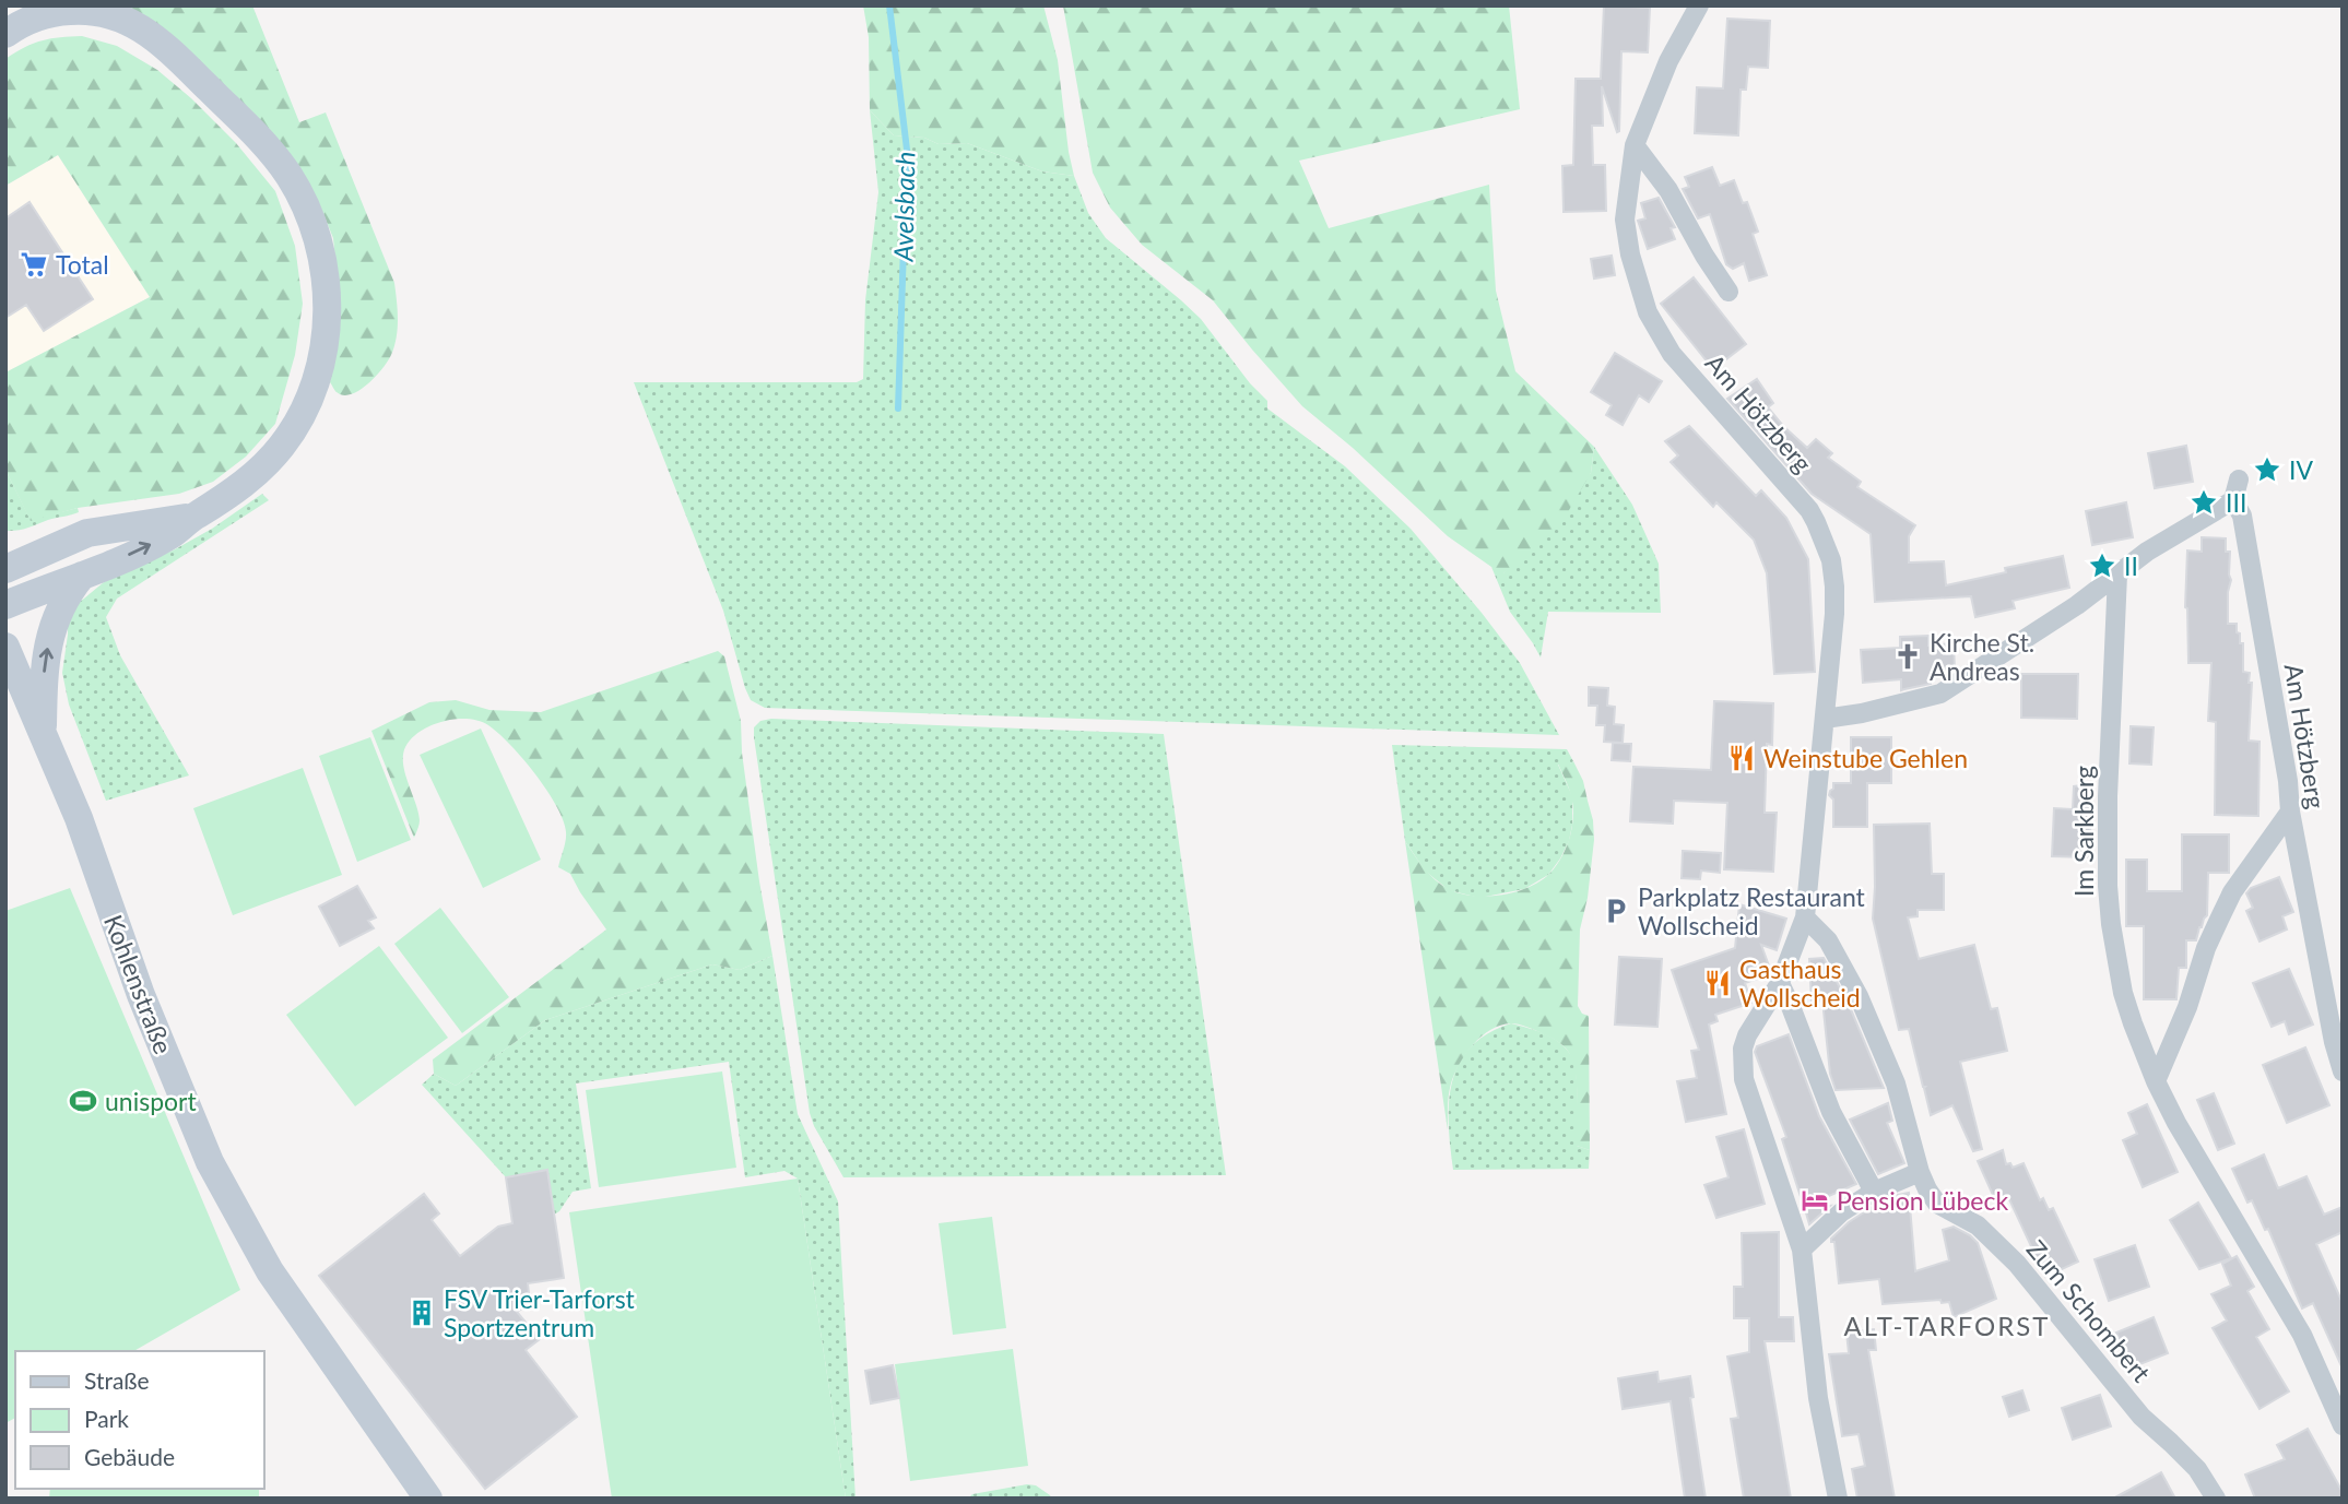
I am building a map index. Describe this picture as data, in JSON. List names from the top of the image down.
{
  "streets": {
    "main road": ["Kohlenstraße"],
    "street": ["Am Hötzberg", "Im Sarkberg", "Zum Schombert"]
  },
  "crossings": [
    ["Am Hötzberg", "Zum Schombert"]
  ],
  "districts": ["ALT-TARFORST"],
  "water": ["Avelsbach"],
  "places": {
    "supermarket": ["Total"],
    "place": ["IV", "III", "II"],
    "church": ["Kirche St. Andreas"],
    "restaurant": ["Weinstube Gehlen", "Gasthaus Wollscheid"],
    "parking": ["Parkplatz Restaurant Wollscheid"],
    "sports": ["unisport"],
    "hotel": ["Pension Lübeck"],
    "building": ["FSV Trier-Tarforst Sportzentrum"]
  },
  "legend": ["Straße", "Park", "Gebäude"]
}
